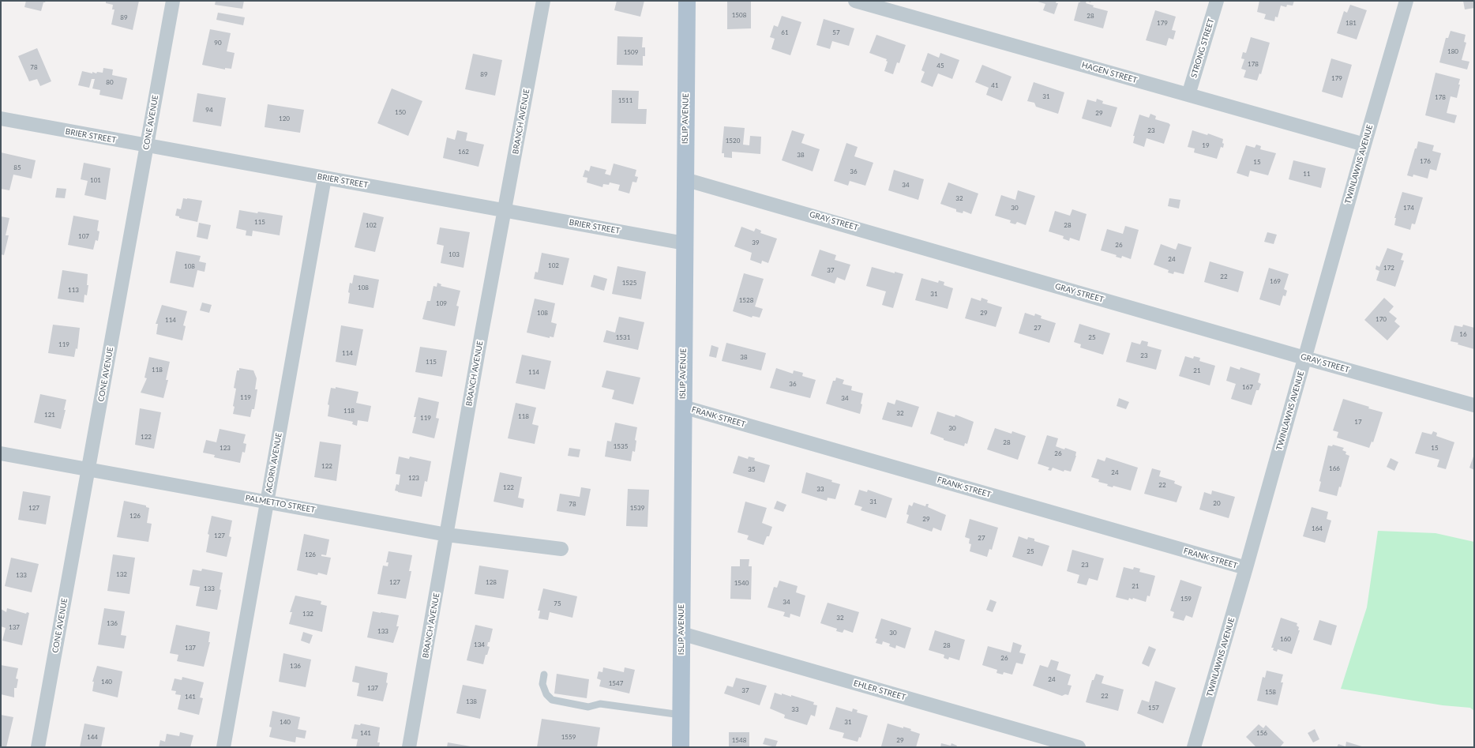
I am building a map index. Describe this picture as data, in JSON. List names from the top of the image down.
{
  "streets": {
    "main road": ["ISLIP AVENUE"],
    "street": [
      "STRONG STREET",
      "HAGEN STREET",
      "BRANCH AVENUE",
      "CONE AVENUE",
      "BRIER STREET",
      "TWINLAWNS AVENUE",
      "GRAY STREET",
      "FRANK STREET",
      "ACORN AVENUE",
      "PALMETTO STREET",
      "EHLER STREET"
    ]
  },
  "crossings": [
    ["STRONG STREET", "HAGEN STREET"],
    ["HAGEN STREET", "TWINLAWNS AVENUE"],
    ["ISLIP AVENUE", "BRIER STREET"],
    ["ISLIP AVENUE", "GRAY STREET"],
    ["ISLIP AVENUE", "FRANK STREET"],
    ["ISLIP AVENUE", "EHLER STREET"],
    ["BRANCH AVENUE", "BRIER STREET"],
    ["BRANCH AVENUE", "PALMETTO STREET"],
    ["CONE AVENUE", "BRIER STREET"],
    ["CONE AVENUE", "PALMETTO STREET"],
    ["BRIER STREET", "ACORN AVENUE"],
    ["TWINLAWNS AVENUE", "GRAY STREET"],
    ["TWINLAWNS AVENUE", "FRANK STREET"],
    ["ACORN AVENUE", "PALMETTO STREET"]
  ],
  "house_numbers": [
    "1508",
    "28",
    "89",
    "179",
    "181",
    "61",
    "57",
    "90",
    "180",
    "1509",
    "178",
    "45",
    "78",
    "89",
    "179",
    "80",
    "41",
    "31",
    "178",
    "1511",
    "94",
    "150",
    "29",
    "120",
    "23",
    "1520",
    "19",
    "162",
    "38",
    "176",
    "15",
    "85",
    "36",
    "11",
    "101",
    "34",
    "32",
    "30",
    "174",
    "115",
    "102",
    "28",
    "107",
    "39",
    "26",
    "103",
    "24",
    "102",
    "108",
    "172",
    "37",
    "22",
    "169",
    "1525",
    "108",
    "113",
    "31",
    "1528",
    "109",
    "108",
    "29",
    "170",
    "114",
    "27",
    "16",
    "1531",
    "25",
    "119",
    "114",
    "23",
    "38",
    "115",
    "118",
    "21",
    "114",
    "36",
    "167",
    "119",
    "34",
    "118",
    "32",
    "121",
    "118",
    "119",
    "17",
    "30",
    "122",
    "28",
    "1535",
    "123",
    "15",
    "26",
    "122",
    "166",
    "35",
    "24",
    "123",
    "22",
    "122",
    "33",
    "31",
    "20",
    "78",
    "127",
    "1539",
    "126",
    "29",
    "164",
    "127",
    "27",
    "25",
    "126",
    "23",
    "132",
    "133",
    "127",
    "128",
    "1540",
    "21",
    "133",
    "159",
    "34",
    "75",
    "132",
    "32",
    "136",
    "137",
    "133",
    "30",
    "160",
    "134",
    "28",
    "137",
    "26",
    "136",
    "24",
    "140",
    "1547",
    "137",
    "37",
    "158",
    "22",
    "141",
    "138",
    "157",
    "33",
    "140",
    "31",
    "141",
    "156",
    "144",
    "1559",
    "1548",
    "29"
  ]
}
